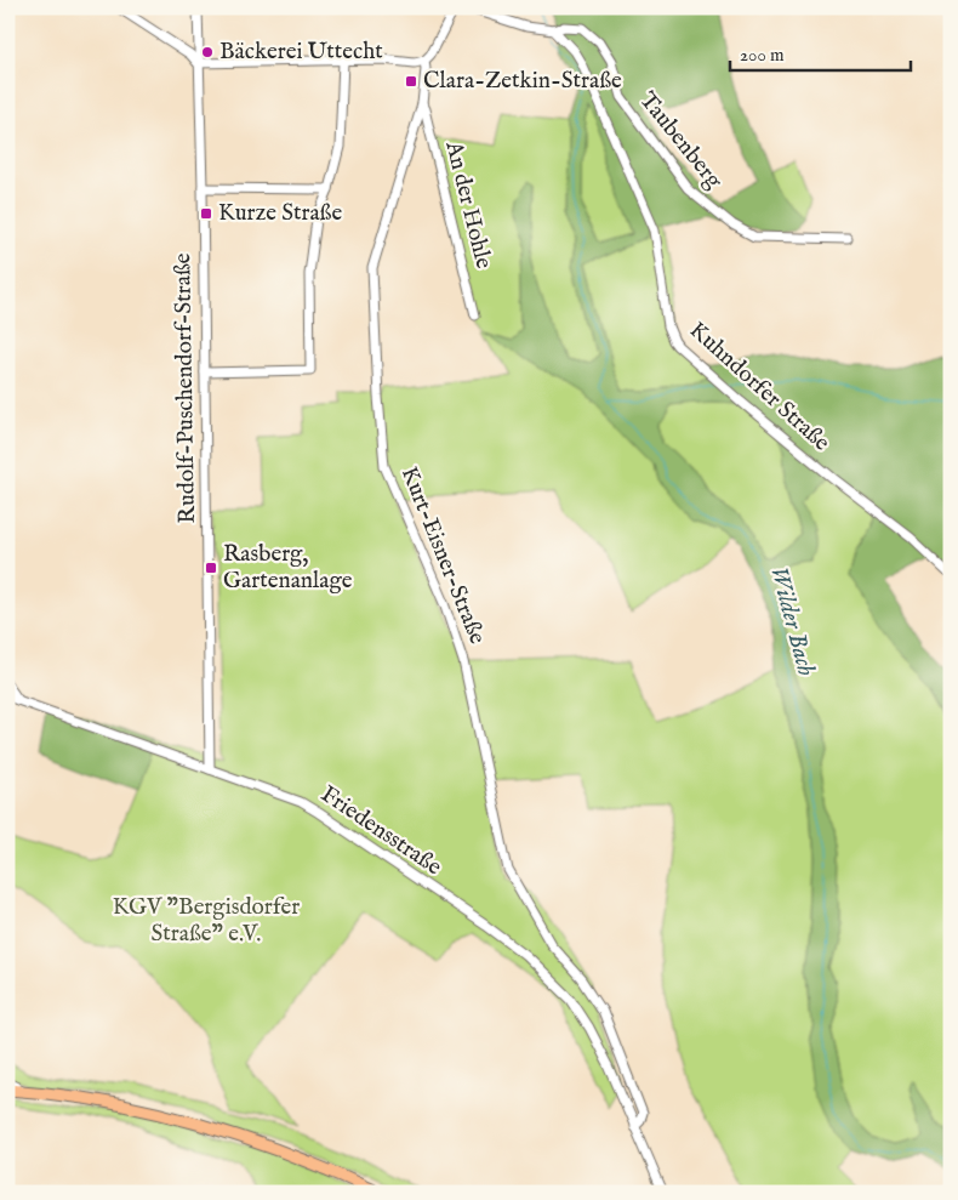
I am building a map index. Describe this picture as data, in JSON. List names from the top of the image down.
{
  "streets": {
    "street": [
      "Taubenberg",
      "An der Hohle",
      "Kuhndorfer Straße",
      "Rudolf-Puschendorf-Straße",
      "Kurt-Eisner-Straße",
      "Friedensstraße"
    ]
  },
  "crossings": [
    ["Taubenberg", "Kuhndorfer Straße"],
    ["An der Hohle", "Kurt-Eisner-Straße"],
    ["Rudolf-Puschendorf-Straße", "Friedensstraße"],
    ["Kurt-Eisner-Straße", "Friedensstraße"]
  ],
  "water": ["Wilder Bach"],
  "parks": ["KGV \"Bergisdorfer Straße\" e.V."],
  "places": {
    "other": ["Bäckerei Uttecht"],
    "transit": ["Clara-Zetkin-Straße", "Kurze Straße", "Rasberg, Gartenanlage"]
  },
  "scale_bar": "200 m"
}
